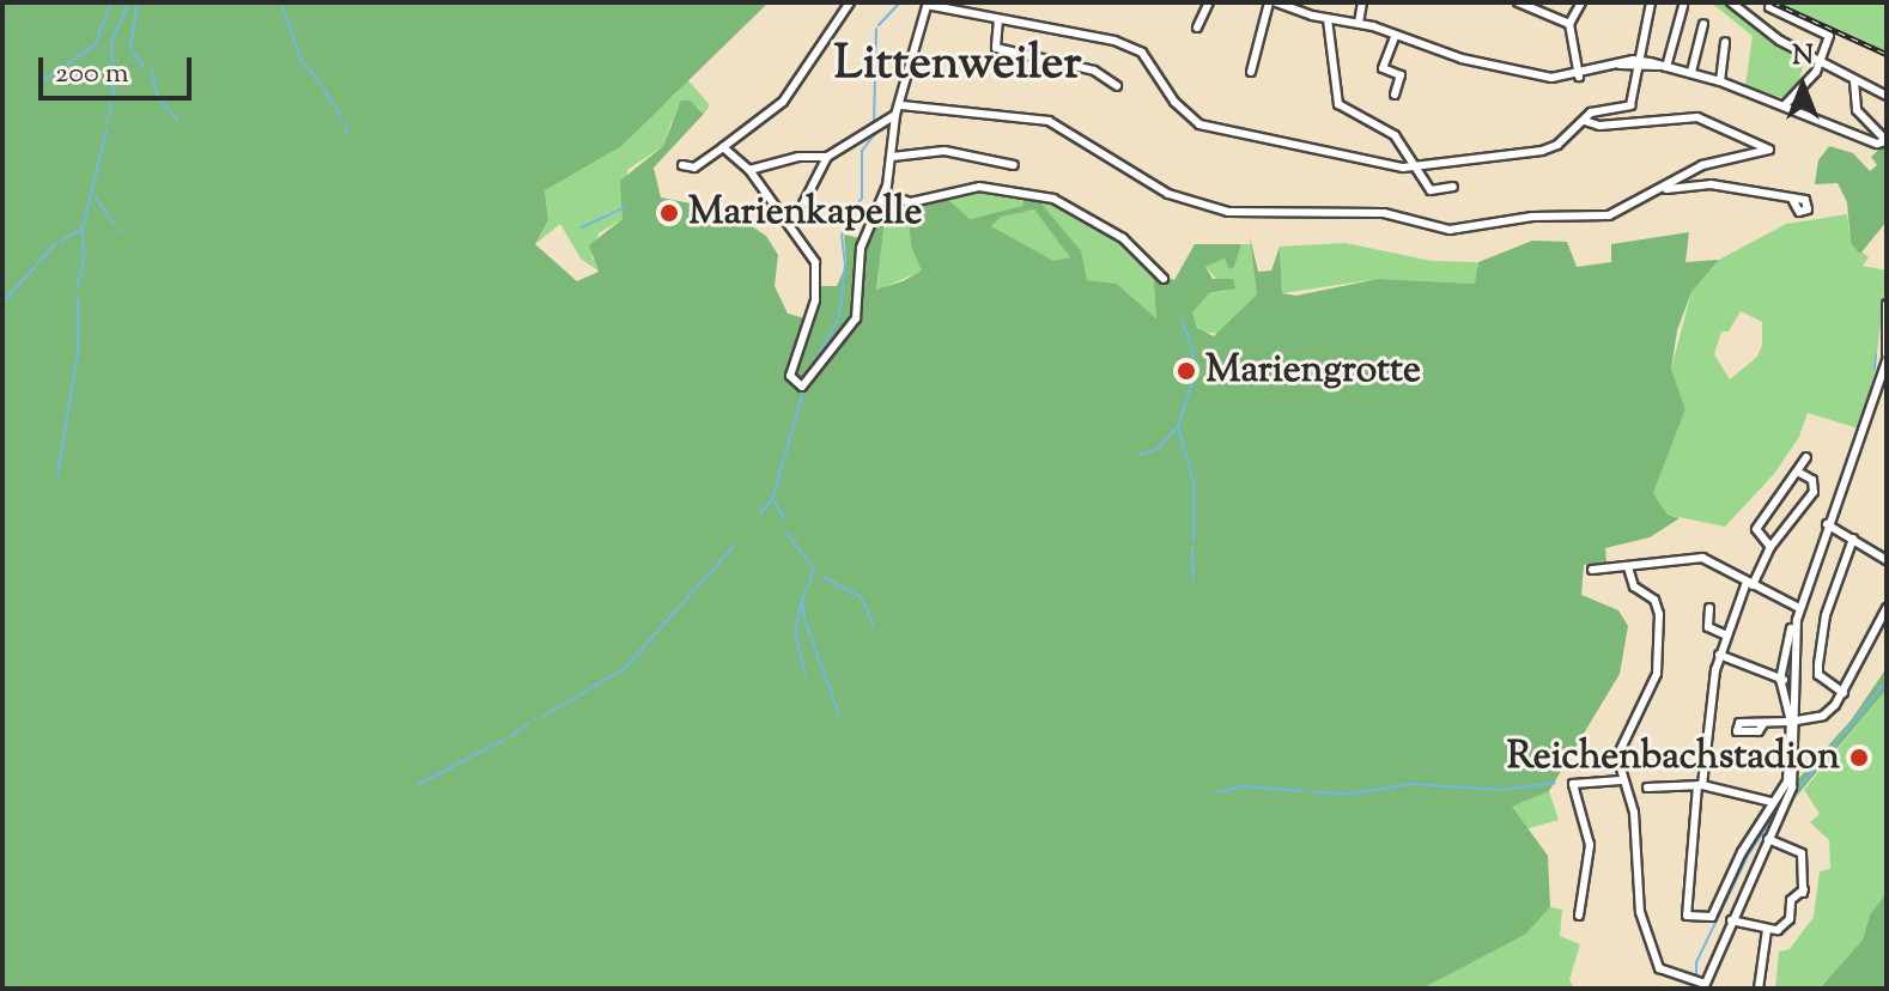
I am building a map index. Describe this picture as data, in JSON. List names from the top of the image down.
{
  "districts": ["Littenweiler"],
  "places": ["Marienkapelle", "Mariengrotte", "Reichenbachstadion"],
  "scale_bar": "200 m",
  "north": "top"
}
